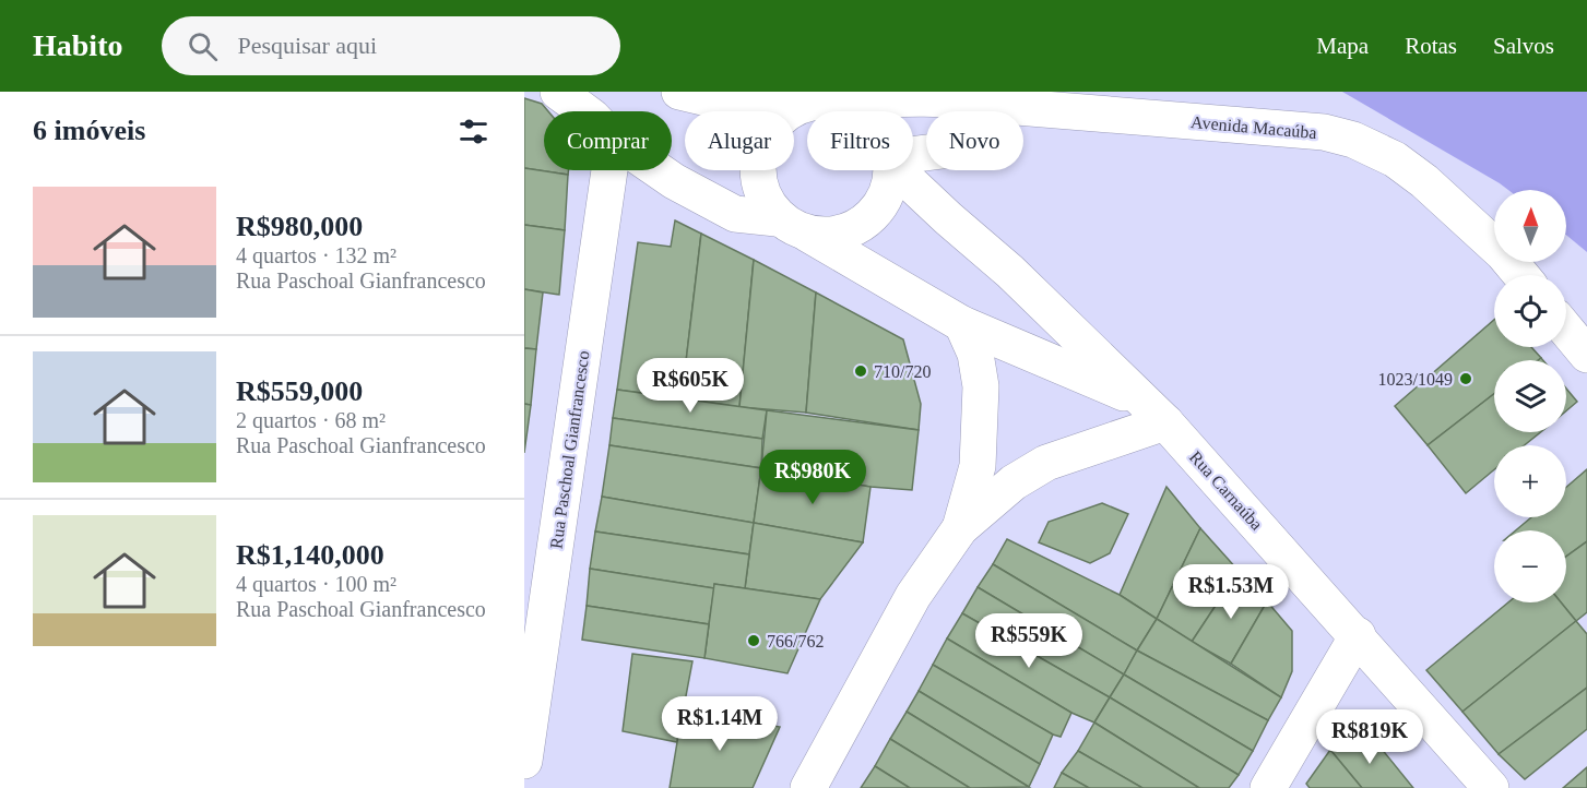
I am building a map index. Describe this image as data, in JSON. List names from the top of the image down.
{
  "streets": {
    "street": ["Avenida Macaúba", "Rua Paschoal Gianfrancesco", "Rua Carnaúba"]
  },
  "places": ["710/720", "1023/1049", "766/762"],
  "north": "top",
  "page": {
    "header": "Habito",
    "search": "Pesquisar aqui",
    "nav": ["Mapa", "Rotas", "Salvos"],
    "heading": "6 imóveis",
    "chip": [
      "Comprar",
      "Alugar",
      "Filtros",
      "Novo"
    ],
    "list": [
      {
        "name": "R$980,000",
        "note": "4 quartos · 132 m² · Rua Paschoal Gianfrancesco"
      },
      {
        "name": "R$559,000",
        "note": "2 quartos · 68 m² · Rua Paschoal Gianfrancesco"
      },
      {
        "name": "R$1,140,000",
        "note": "4 quartos · 100 m² · Rua Paschoal Gianfrancesco"
      }
    ],
    "map_buttons": ["+", "−"],
    "price": [
      "R$605K",
      "R$980K",
      "R$1.53M",
      "R$559K",
      "R$1.14M",
      "R$819K"
    ]
  }
}
